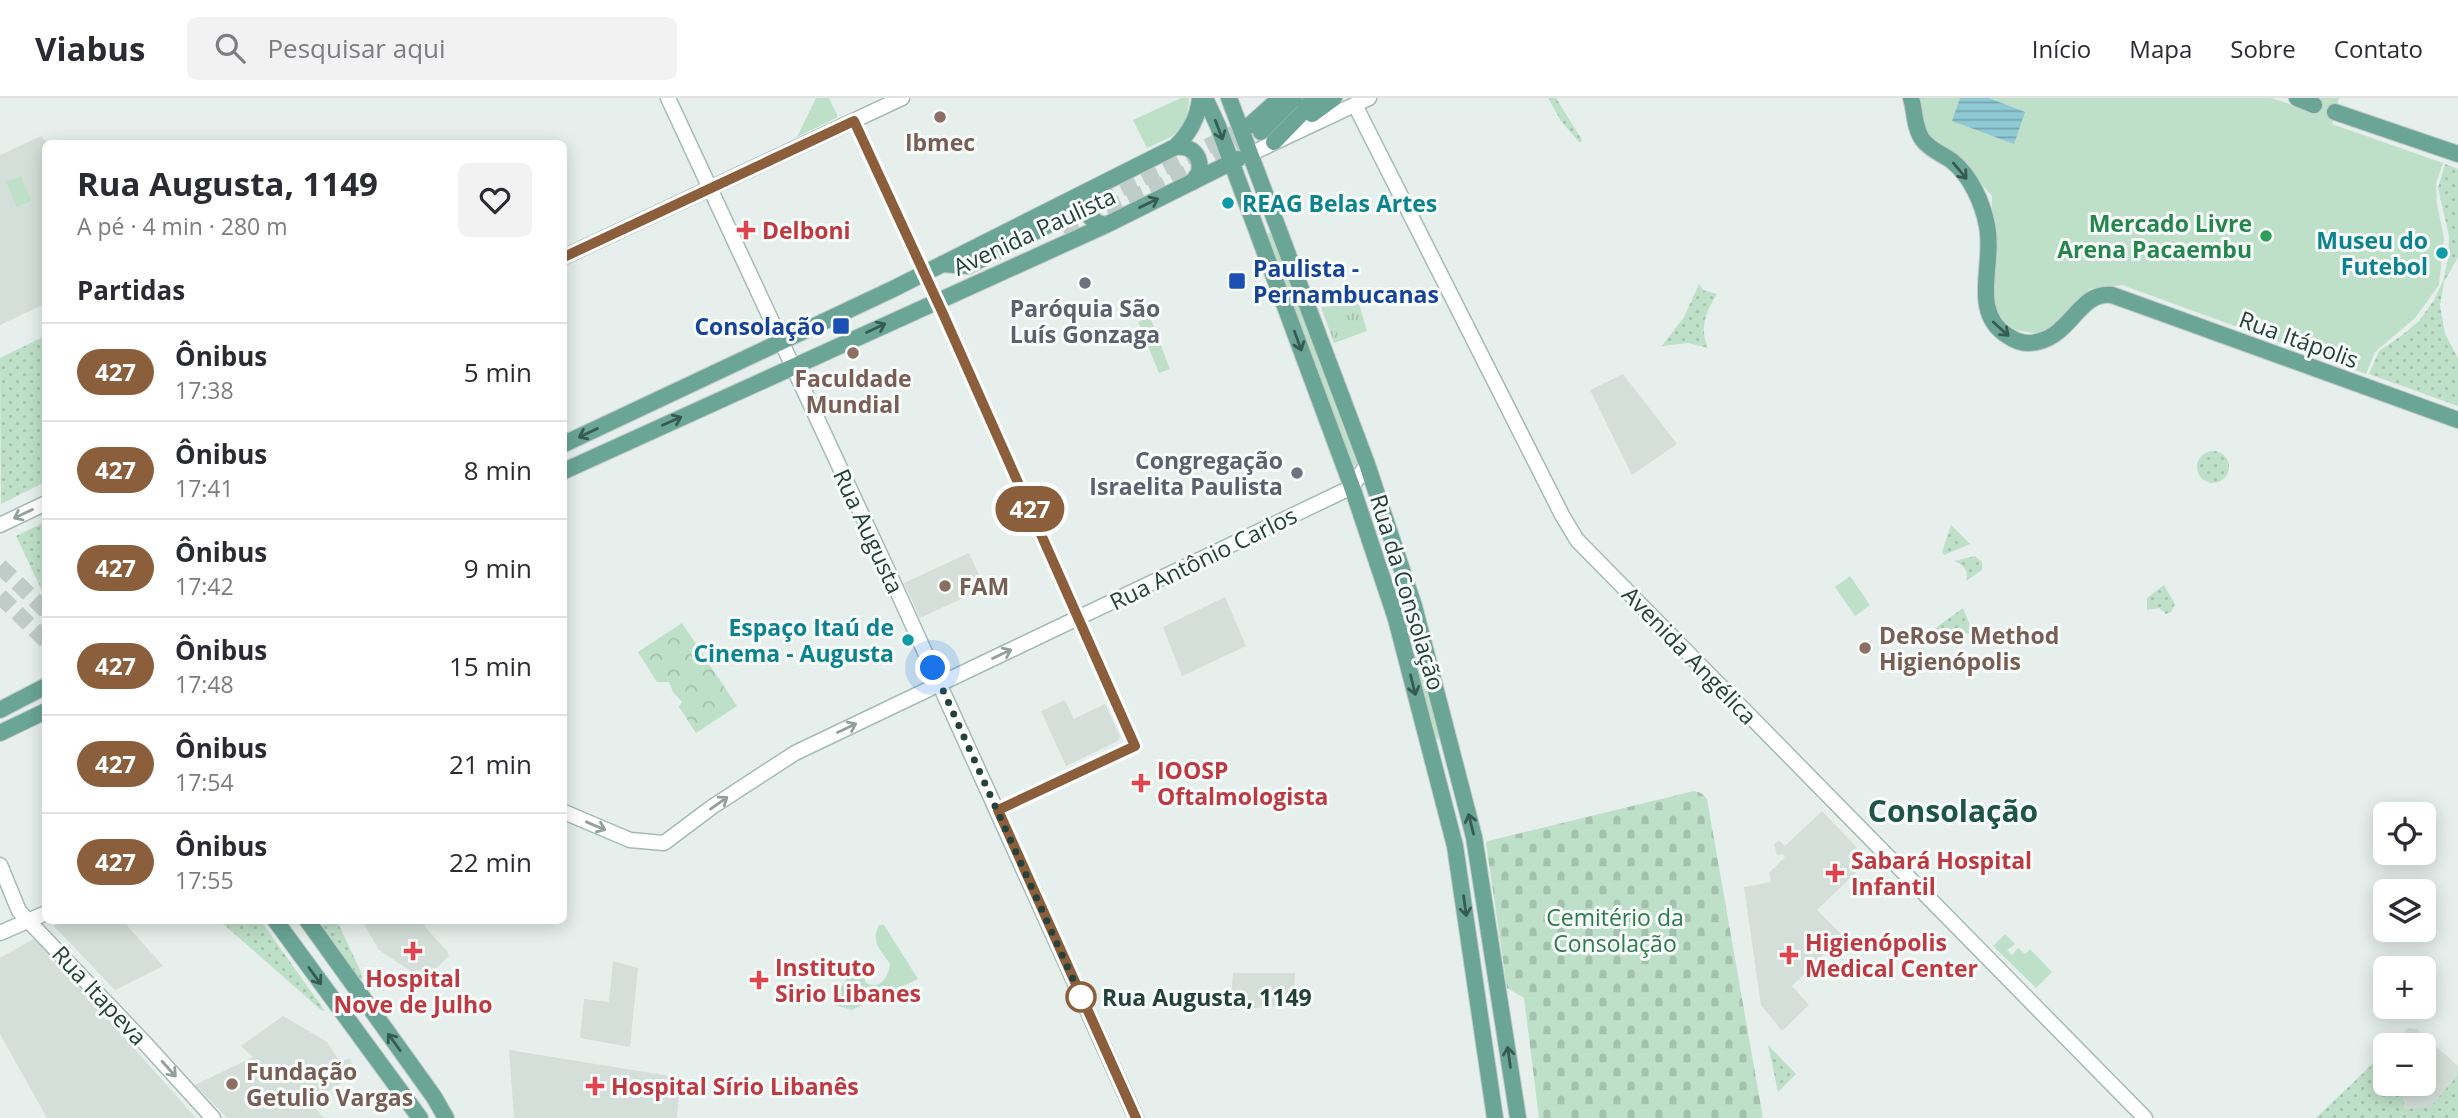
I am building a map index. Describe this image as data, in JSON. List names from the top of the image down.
{
  "streets": {
    "main road": [
      "Avenida Paulista",
      "Rua Itápolis",
      "Rua Augusta",
      "Rua Antônio Carlos",
      "Rua da Consolação",
      "Avenida Angélica",
      "Rua Itapeva"
    ]
  },
  "crossings": [
    ["Avenida Paulista", "Rua Augusta"],
    ["Avenida Paulista", "Rua da Consolação"],
    ["Avenida Paulista", "Avenida Angélica"],
    ["Rua Augusta", "Rua Antônio Carlos"],
    ["Rua Antônio Carlos", "Rua da Consolação"]
  ],
  "one_way": ["Rua Itápolis", "Rua Antônio Carlos", "Rua Itapeva"],
  "districts": ["Consolação"],
  "parks": ["Cemitério da Consolação"],
  "places": {
    "other": [
      "Ibmec",
      "REAG Belas Artes",
      "Mercado Livre Arena Pacaembu",
      "Museu do Futebol",
      "Paróquia São Luís Gonzaga",
      "Faculdade Mundial",
      "Congregação Israelita Paulista",
      "FAM",
      "Espaço Itaú de Cinema - Augusta",
      "DeRose Method Higienópolis",
      "Rua Augusta, 1149",
      "Fundação Getulio Vargas"
    ],
    "health": [
      "Delboni",
      "IOOSP Oftalmologista",
      "Sabará Hospital Infantil",
      "Hospital Nove de Julho",
      "Higienópolis Medical Center",
      "Instituto Sirio Libanes",
      "Hospital Sírio Libanês"
    ],
    "transit": ["Paulista - Pernambucanas", "Consolação"]
  },
  "lines": ["bus line 427"],
  "page": {
    "header": "Viabus",
    "search": "Pesquisar aqui",
    "nav": [
      "Início",
      "Mapa",
      "Sobre",
      "Contato"
    ],
    "on_map": "427",
    "heading": [
      ["Rua Augusta, 1149", "A pé · 4 min · 280 m"],
      "Partidas"
    ],
    "list": [
      {
        "mark": "427",
        "name": "Ônibus",
        "note": "17:38",
        "value": "5 min"
      },
      {
        "mark": "427",
        "name": "Ônibus",
        "note": "17:41",
        "value": "8 min"
      },
      {
        "mark": "427",
        "name": "Ônibus",
        "note": "17:42",
        "value": "9 min"
      },
      {
        "mark": "427",
        "name": "Ônibus",
        "note": "17:48",
        "value": "15 min"
      },
      {
        "mark": "427",
        "name": "Ônibus",
        "note": "17:54",
        "value": "21 min"
      },
      {
        "mark": "427",
        "name": "Ônibus",
        "note": "17:55",
        "value": "22 min"
      }
    ],
    "map_buttons": ["+", "−"]
  }
}
